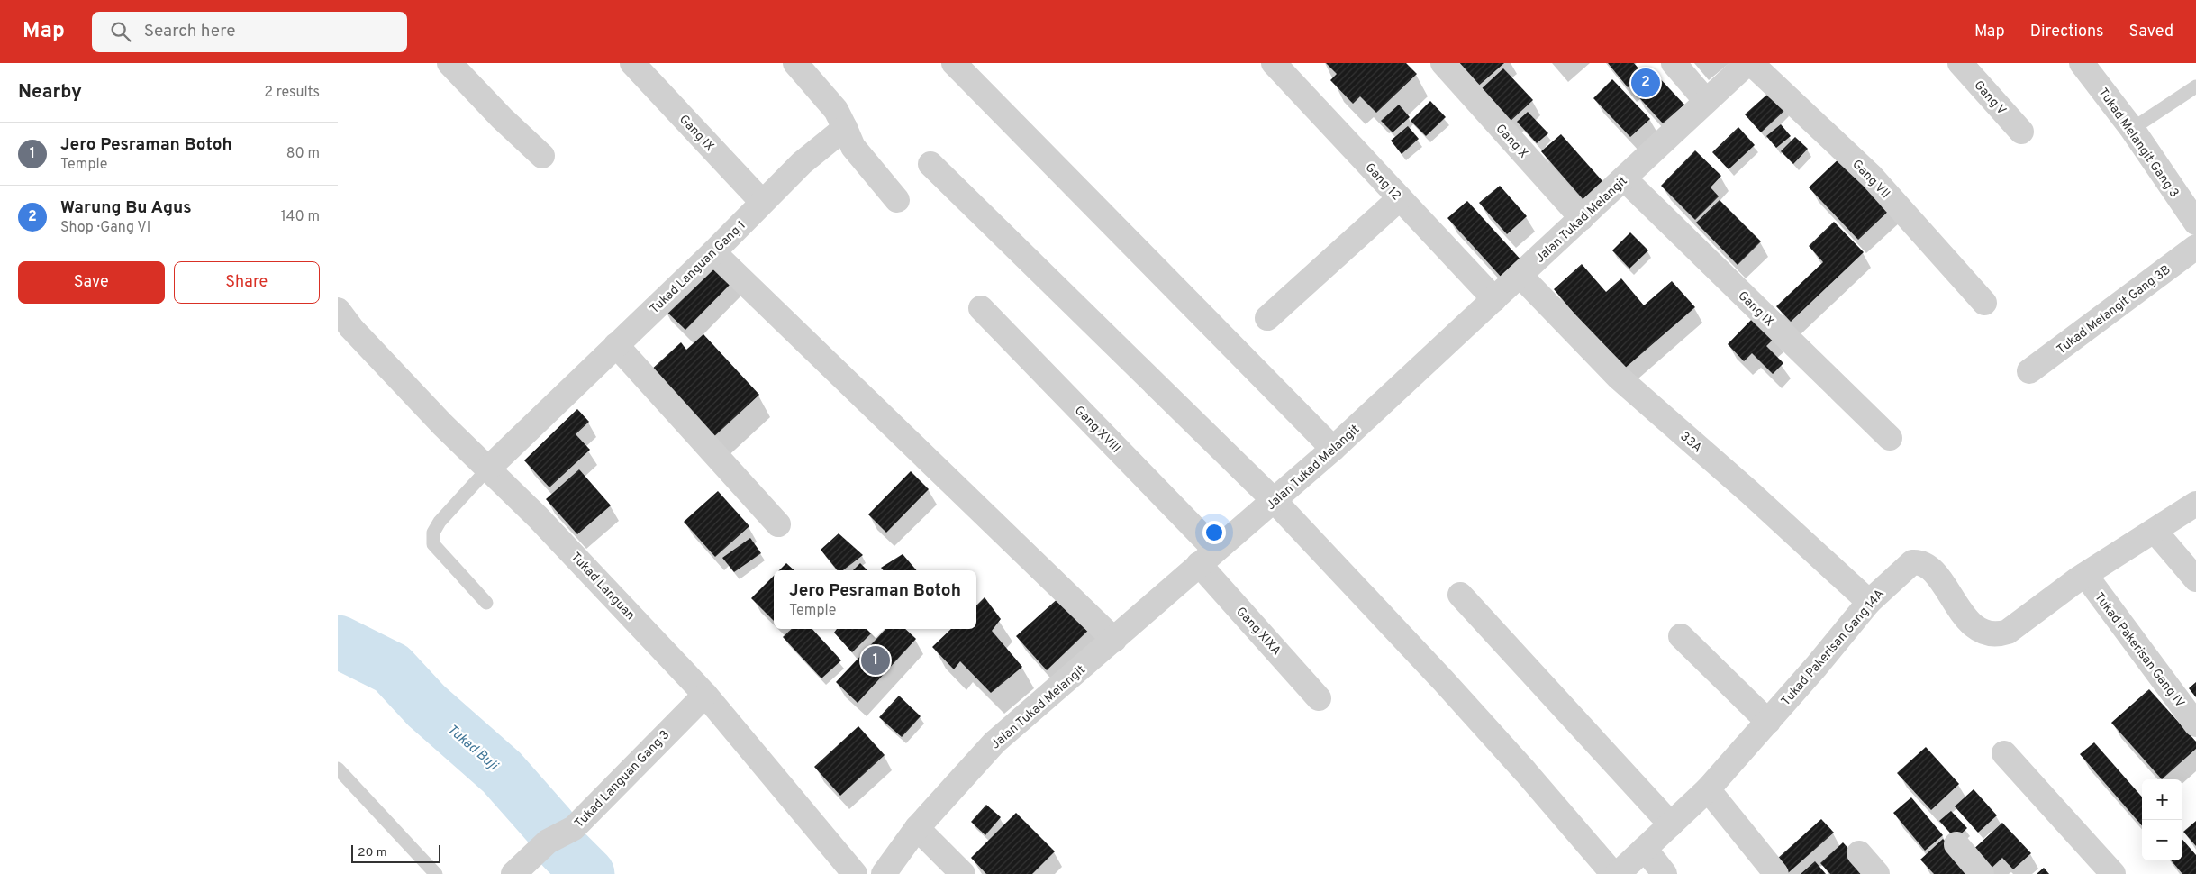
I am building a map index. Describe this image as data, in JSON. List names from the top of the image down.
{
  "streets": {
    "street": [
      "Gang V",
      "Gang IX",
      "Gang X",
      "Tukad Melangit Gang 3",
      "Gang VII",
      "Gang 12",
      "Jalan Tukad Melangit",
      "Tukad Languan Gang 1",
      "Tukad Melangit Gang 3B",
      "Gang XVIII",
      "33A",
      "Tukad Languan",
      "Gang XIXA",
      "Tukad Pakerisan Gang 14A",
      "Tukad Pakerisan Gang IV",
      "Tukad Languan Gang 3"
    ]
  },
  "crossings": [
    ["Gang IX", "Jalan Tukad Melangit"],
    ["Gang IX", "Tukad Languan Gang 1"],
    ["Gang X", "Jalan Tukad Melangit"],
    ["Gang 12", "Jalan Tukad Melangit"],
    ["Jalan Tukad Melangit", "Gang XVIII"],
    ["Jalan Tukad Melangit", "33A"],
    ["Jalan Tukad Melangit", "Gang XIXA"],
    ["Tukad Languan Gang 1", "Tukad Languan"],
    ["Gang XVIII", "Gang XIXA"],
    ["33A", "Tukad Pakerisan Gang 14A"],
    ["Tukad Languan", "Tukad Languan Gang 3"],
    ["Tukad Pakerisan Gang 14A", "Tukad Pakerisan Gang IV"]
  ],
  "water": ["Tukad Buji"],
  "scale_bar": "20 m",
  "page": {
    "header": "Map",
    "search": "Search here",
    "nav": ["Map", "Directions", "Saved"],
    "heading": ["Nearby", "2 results"],
    "pins": ["2", "1"],
    "list": [
      {
        "mark": "1",
        "name": "Jero Pesraman Botoh",
        "note": "Temple",
        "value": "80 m"
      },
      {
        "mark": "2",
        "name": "Warung Bu Agus",
        "note": "Shop · Gang VI",
        "value": "140 m"
      }
    ],
    "buttons": ["Save", "Share"],
    "popup": ["Jero Pesraman Botoh", "Temple"],
    "map_buttons": ["+", "−"],
    "scale": "20 m"
  }
}
